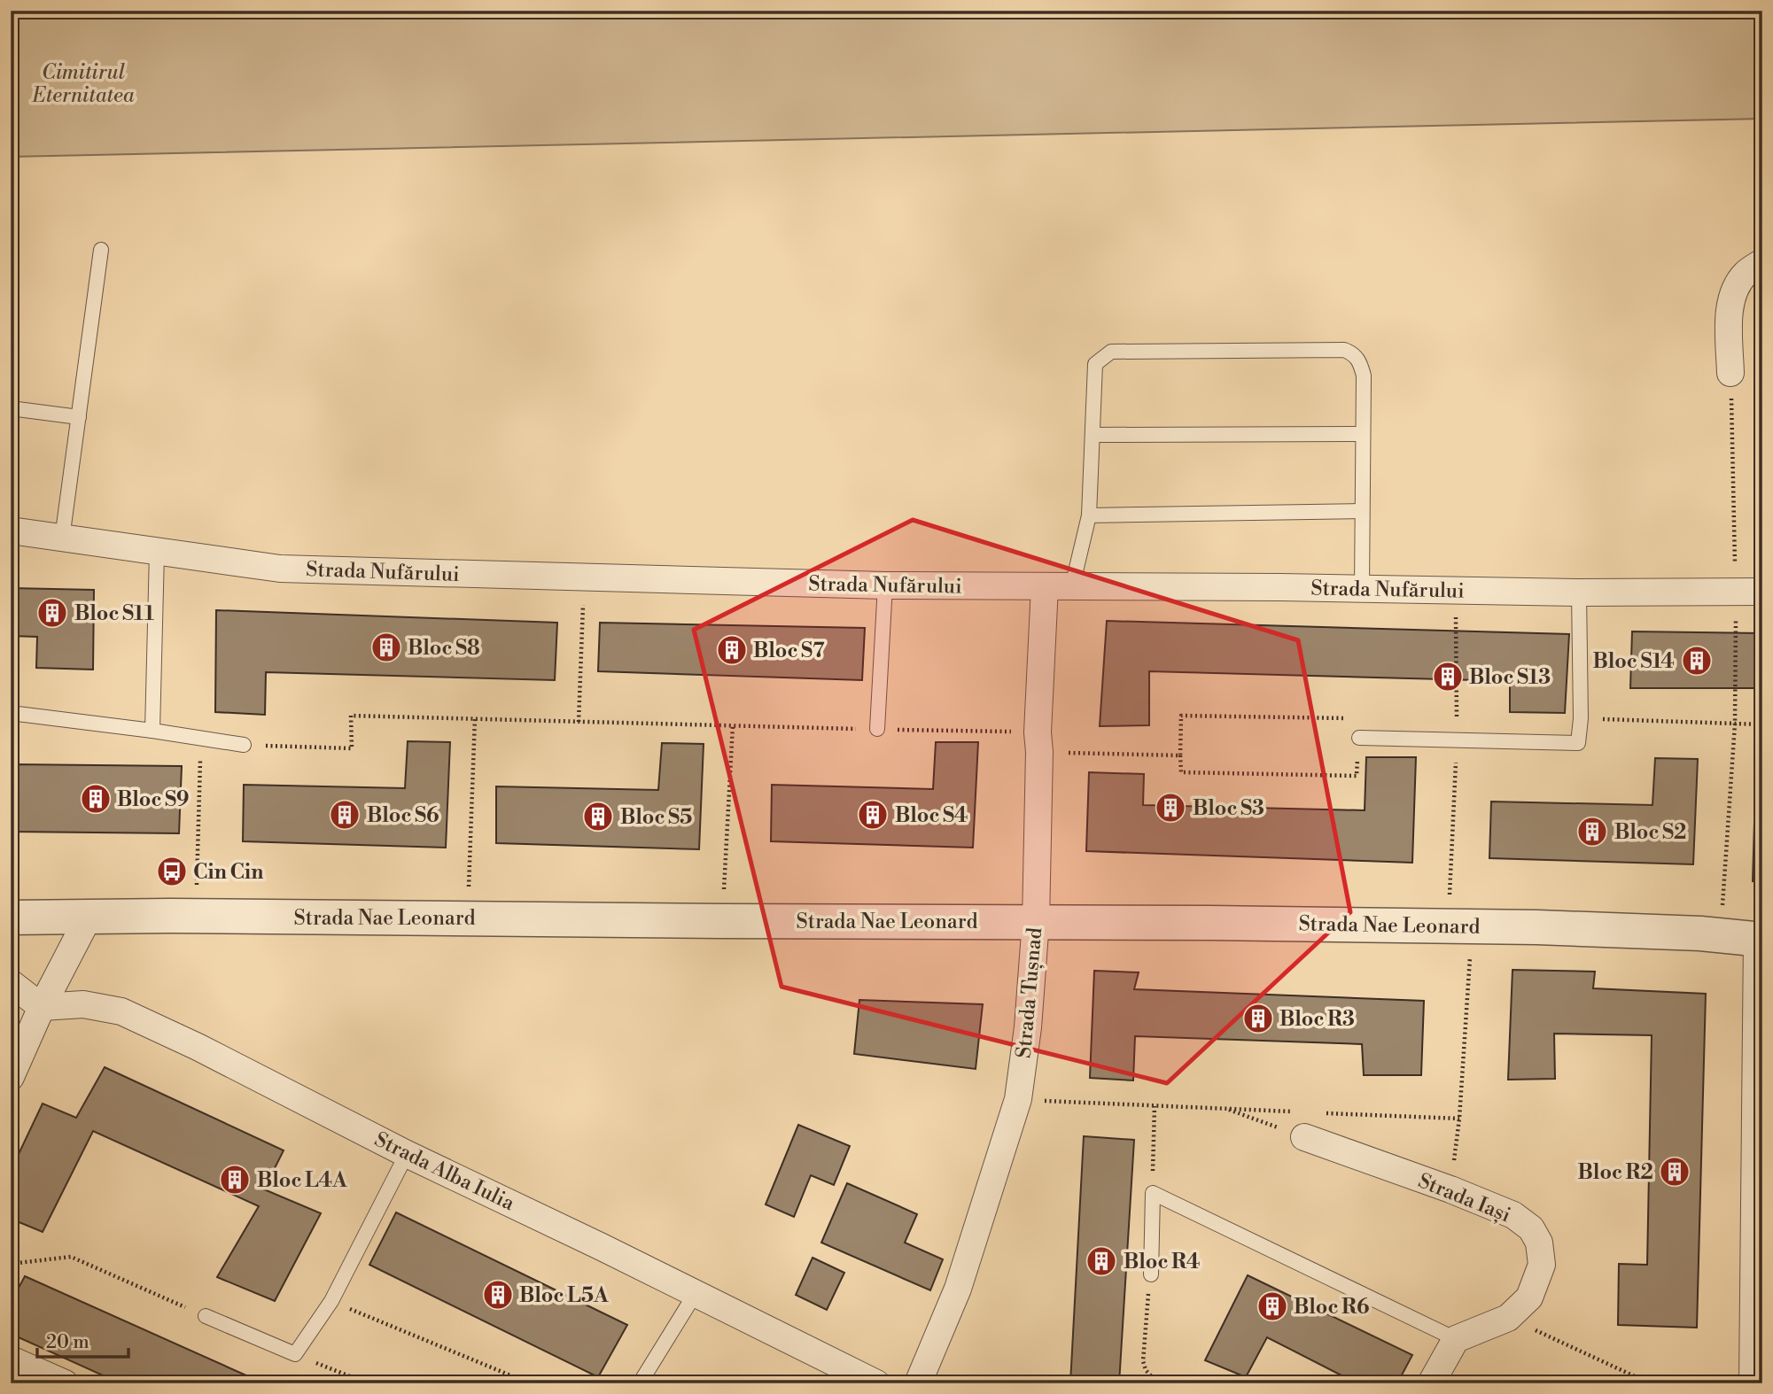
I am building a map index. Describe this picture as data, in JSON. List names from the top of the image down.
{
  "streets": {
    "street": [
      "Strada Nufărului",
      "Strada Nae Leonard",
      "Strada Tușnad",
      "Strada Alba Iulia",
      "Strada Iași"
    ]
  },
  "crossings": [
    ["Strada Nufărului", "Strada Tușnad"],
    ["Strada Nae Leonard", "Strada Tușnad"]
  ],
  "parks": ["Cimitirul Eternitatea"],
  "places": {
    "building": [
      "Bloc S11",
      "Bloc S8",
      "Bloc S7",
      "Bloc S14",
      "Bloc S13",
      "Bloc S9",
      "Bloc S3",
      "Bloc S6",
      "Bloc S4",
      "Bloc S5",
      "Bloc S2",
      "Bloc R3",
      "Bloc R2",
      "Bloc L4A",
      "Bloc R4",
      "Bloc L5A",
      "Bloc R6"
    ],
    "bus stop": ["Cin Cin"]
  },
  "scale_bar": "20 m"
}
